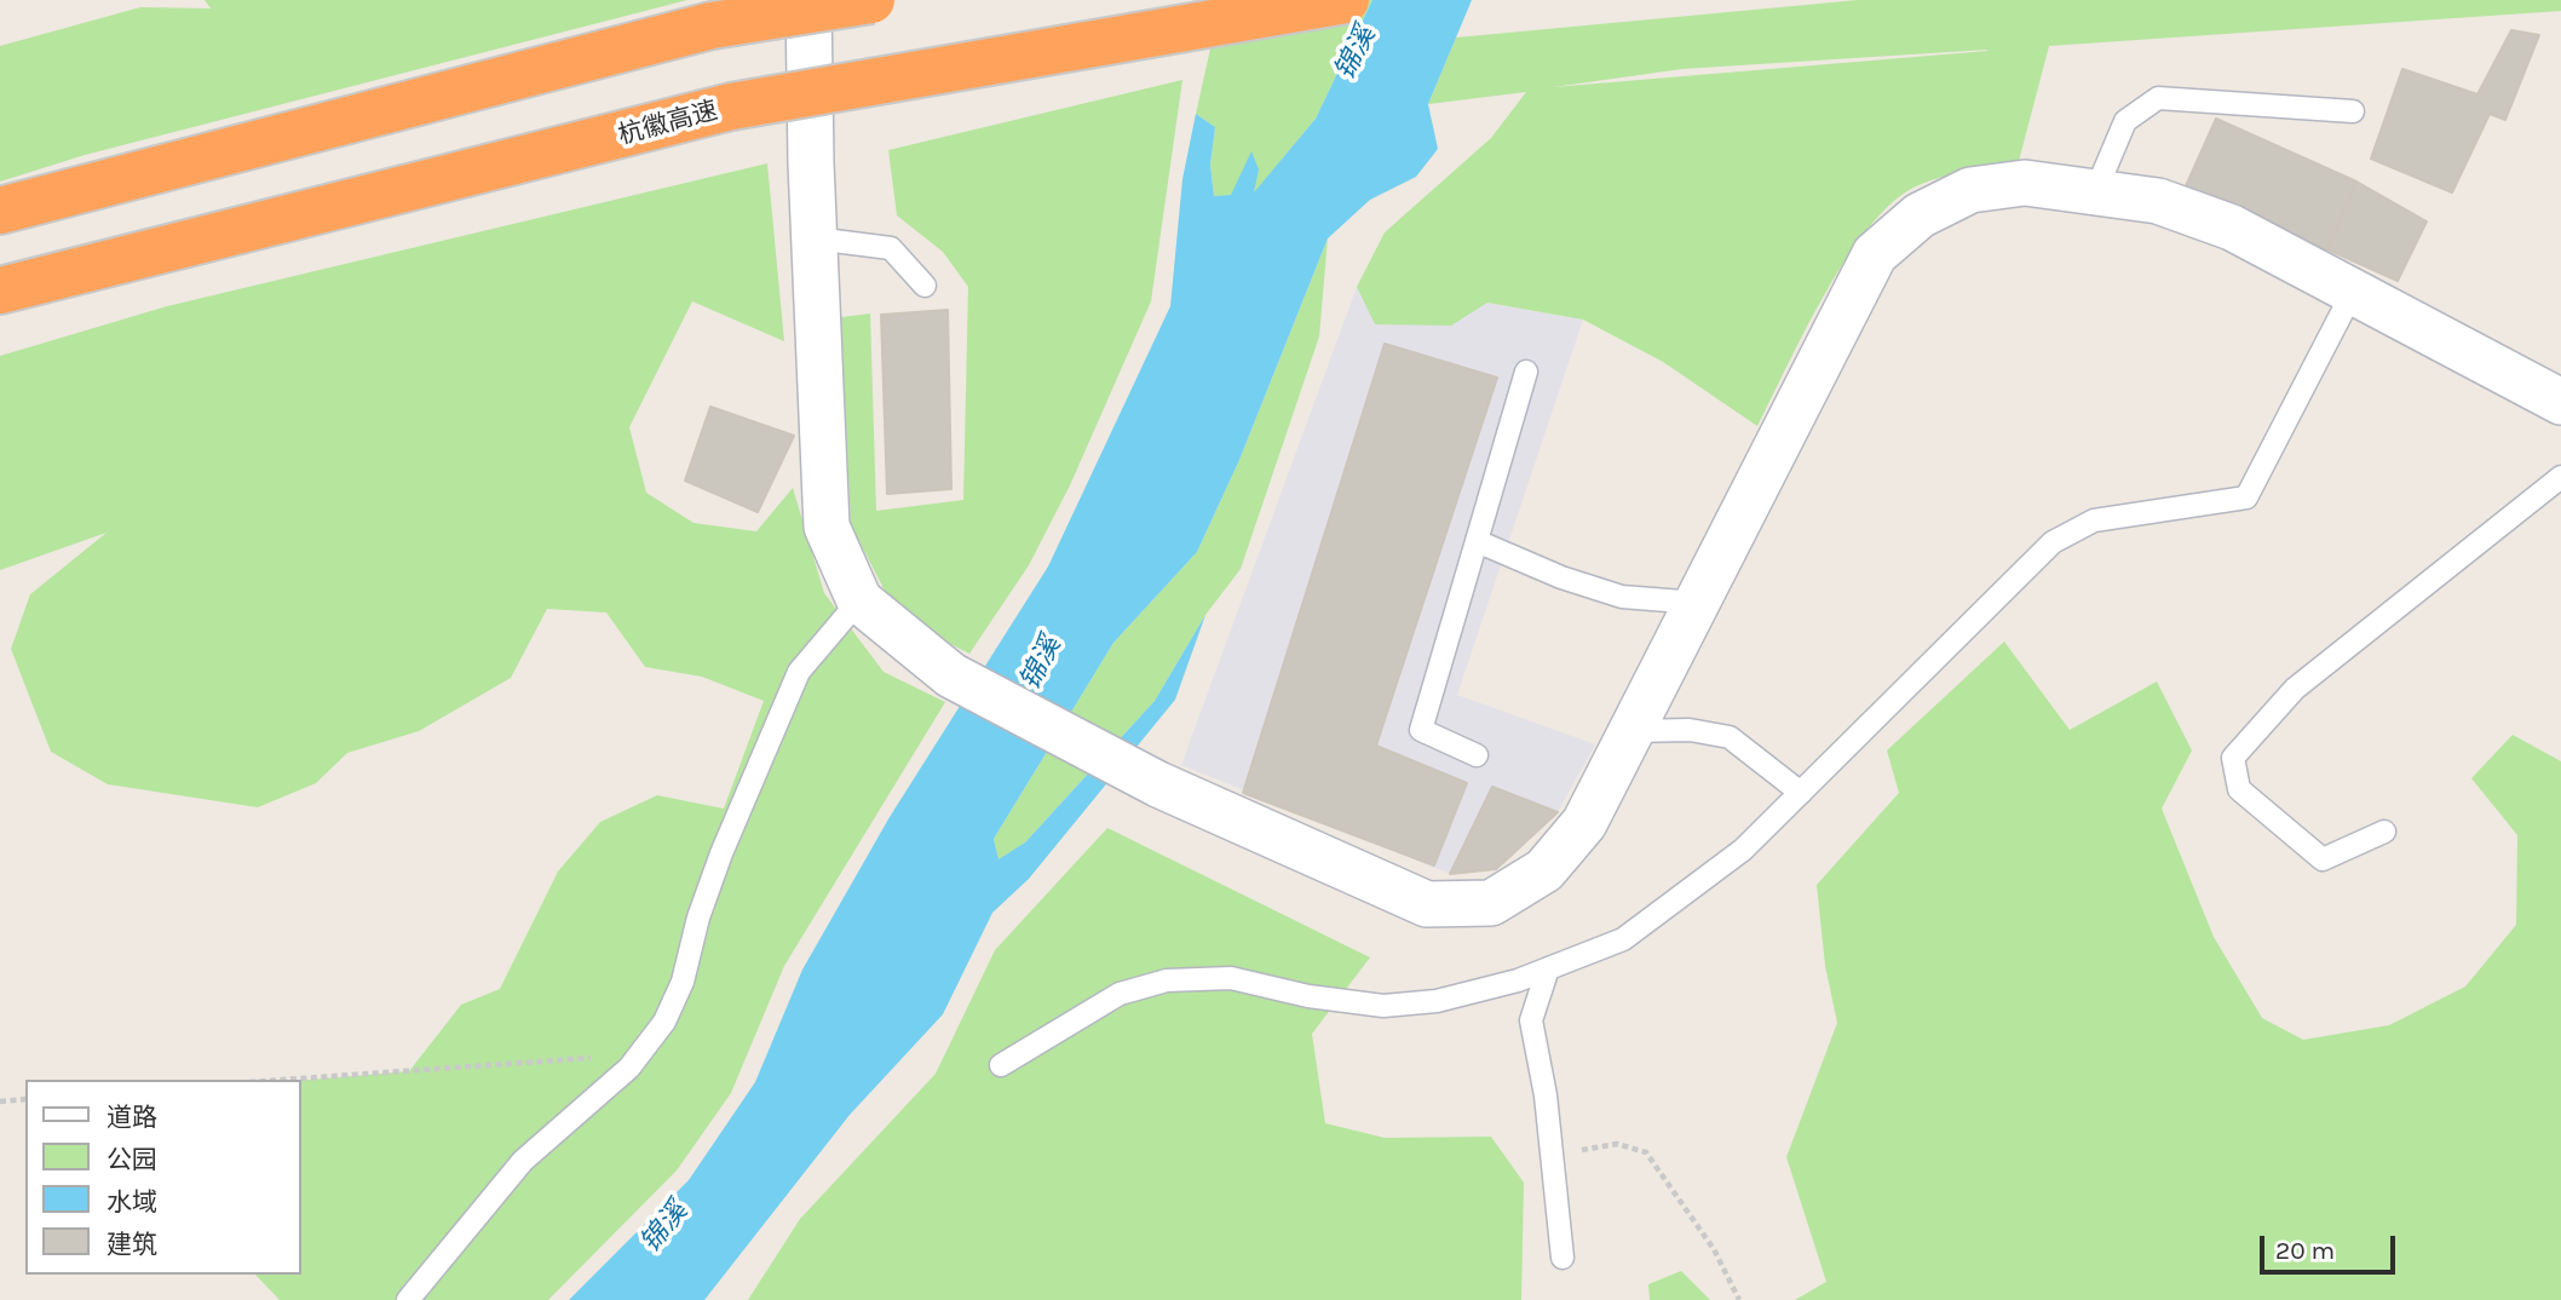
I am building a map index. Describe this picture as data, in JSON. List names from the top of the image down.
{
  "streets": {
    "highway": ["杭徽高速"]
  },
  "water": ["锦溪"],
  "legend": [
    "道路",
    "公园",
    "水域",
    "建筑"
  ],
  "scale_bar": "20 m"
}
